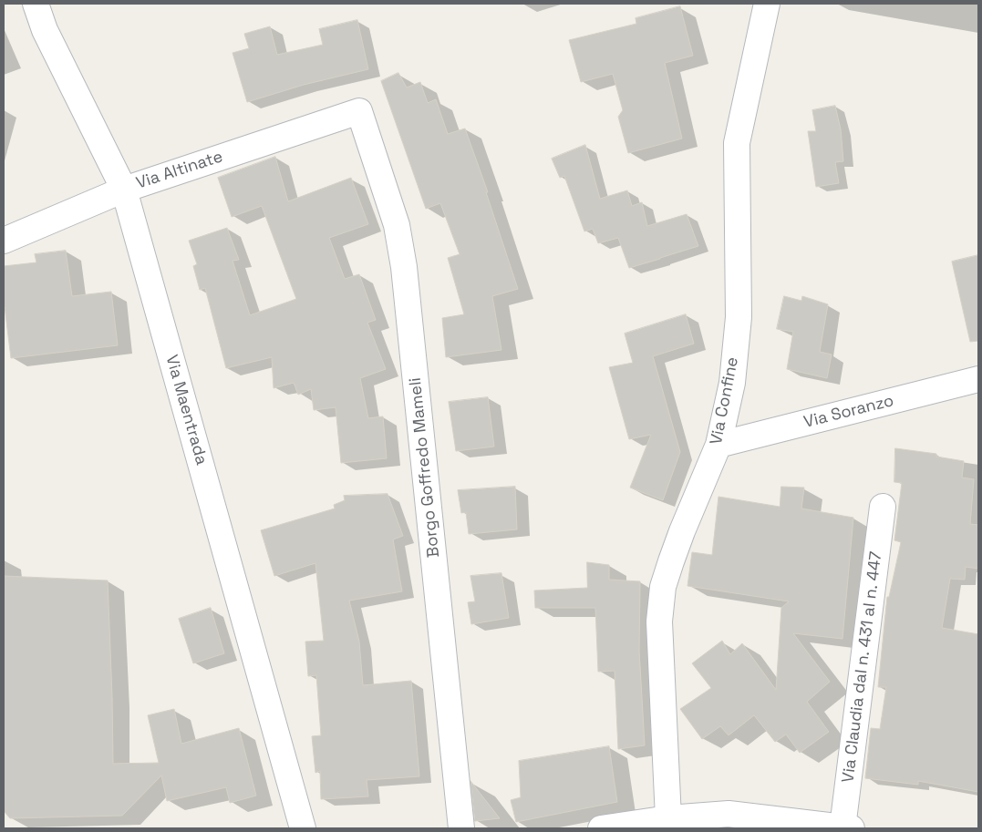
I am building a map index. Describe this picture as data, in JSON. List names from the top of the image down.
{
  "streets": {
    "street": [
      "Via Altinate",
      "Via Confine",
      "Via Maentrada",
      "Via Soranzo",
      "Borgo Goffredo Mameli",
      "Via Claudia dal n. 431 al n. 447"
    ]
  },
  "crossings": [
    ["Via Altinate", "Via Maentrada"],
    ["Via Altinate", "Borgo Goffredo Mameli"],
    ["Via Confine", "Via Soranzo"]
  ]
}
